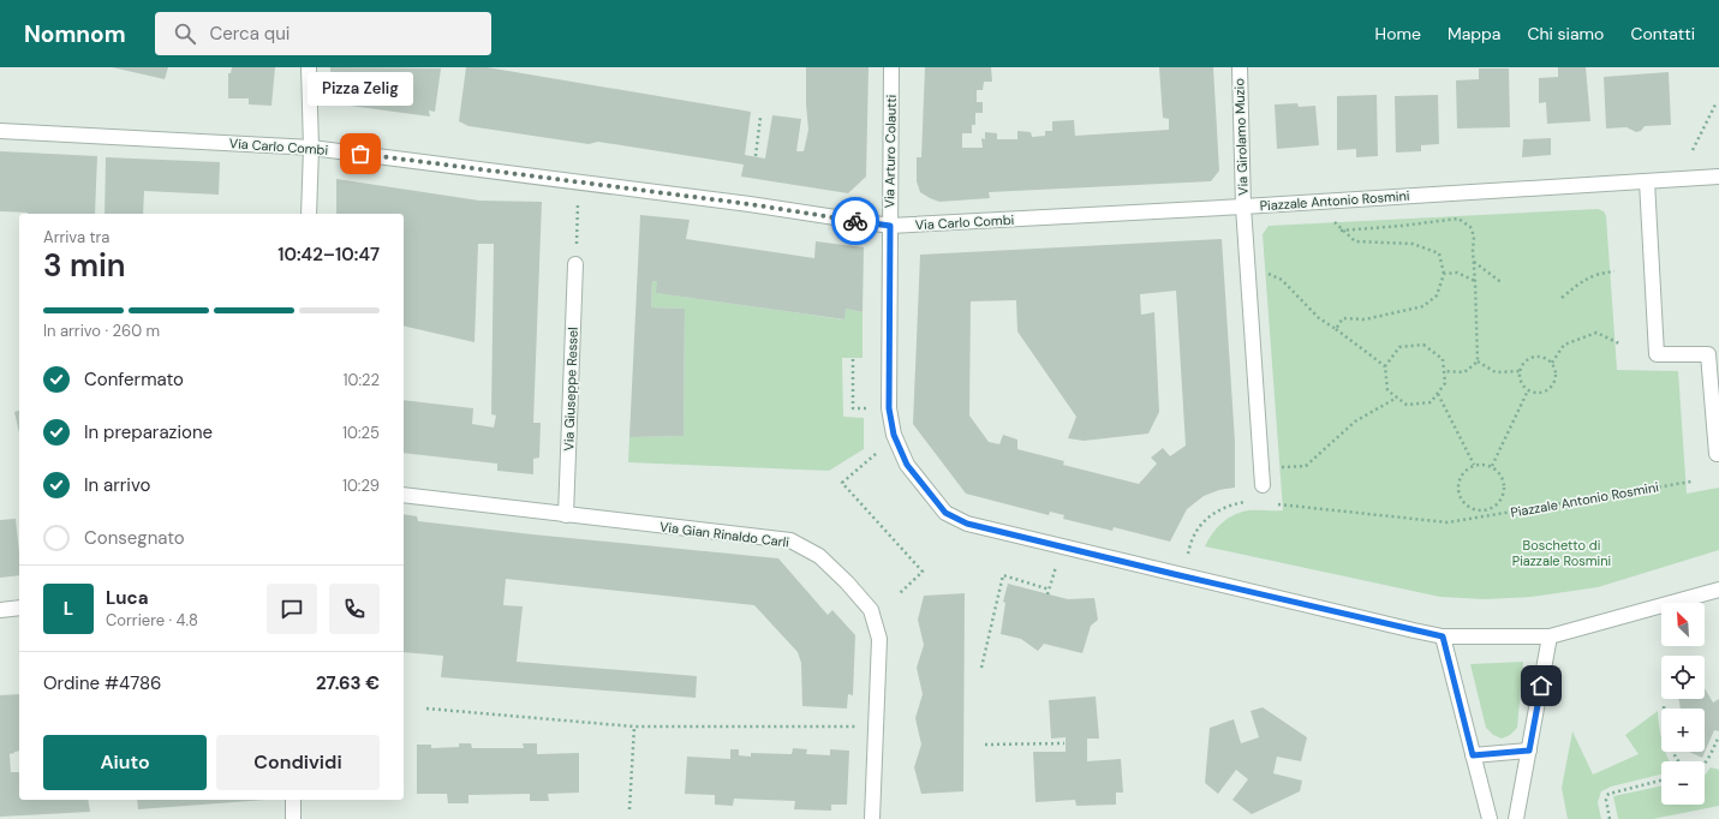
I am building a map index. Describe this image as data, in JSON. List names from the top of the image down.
{
  "streets": {
    "street": [
      "Via Girolamo Muzio",
      "Via Carlo Combi",
      "Via Arturo Colautti",
      "Piazzale Antonio Rosmini",
      "Via Giuseppe Ressel",
      "Via Gian Rinaldo Carli"
    ]
  },
  "crossings": [
    ["Via Girolamo Muzio", "Via Carlo Combi"],
    ["Via Girolamo Muzio", "Piazzale Antonio Rosmini"],
    ["Via Carlo Combi", "Via Arturo Colautti"],
    ["Via Carlo Combi", "Piazzale Antonio Rosmini"],
    ["Via Giuseppe Ressel", "Via Gian Rinaldo Carli"]
  ],
  "parks": ["Boschetto di Piazzale Rosmini"],
  "places": ["Pizza Zelig"],
  "north": "top left",
  "page": {
    "header": "Nomnom",
    "search": "Cerca qui",
    "nav": [
      "Home",
      "Mappa",
      "Chi siamo",
      "Contatti"
    ],
    "bubble": "Pizza Zelig",
    "heading": ["3 min", "Arriva tra", "10:42–10:47"],
    "panel": [
      "Luca",
      "Corriere · 4.8",
      "Ordine #4786",
      "27.63 €"
    ],
    "bar": "In arrivo · 260 m",
    "list": [
      ["Confermato", "10:22"],
      ["In preparazione", "10:25"],
      ["In arrivo", "10:29"],
      "Consegnato"
    ],
    "round": "L",
    "map_buttons": ["+", "−"],
    "buttons": ["Aiuto", "Condividi"]
  }
}
